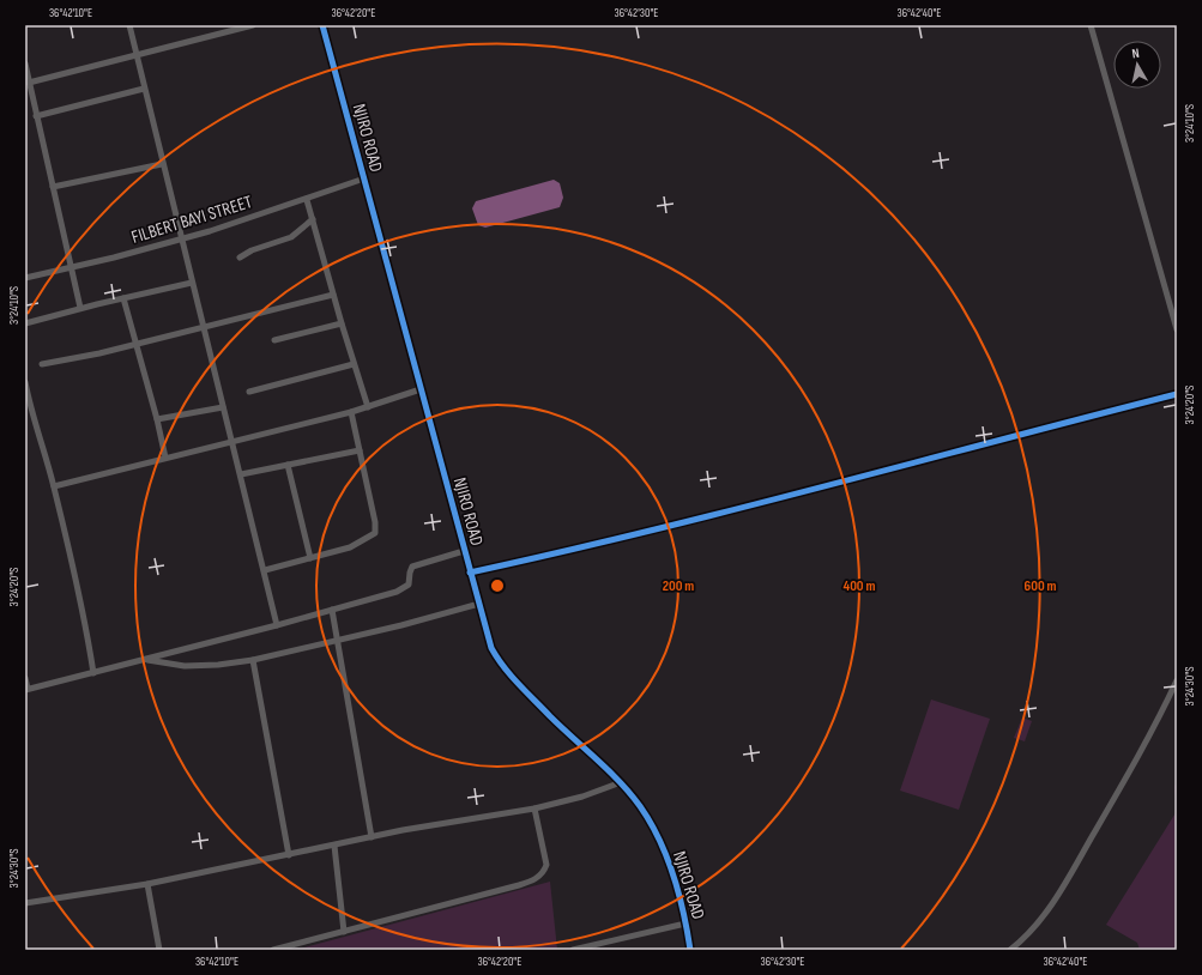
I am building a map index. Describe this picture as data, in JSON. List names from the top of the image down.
{
  "streets": {
    "street": ["NJIRO ROAD", "FILBERT BAYI STREET"]
  },
  "crossings": [
    ["NJIRO ROAD", "FILBERT BAYI STREET"]
  ],
  "north": "top",
  "coordinates": [
    "36°42'10\"E",
    "36°42'20\"E",
    "36°42'30\"E",
    "36°42'40\"E",
    "3°24'10\"S",
    "3°24'20\"S",
    "3°24'30\"S"
  ],
  "rings": ["200 m", "400 m", "600 m"]
}
